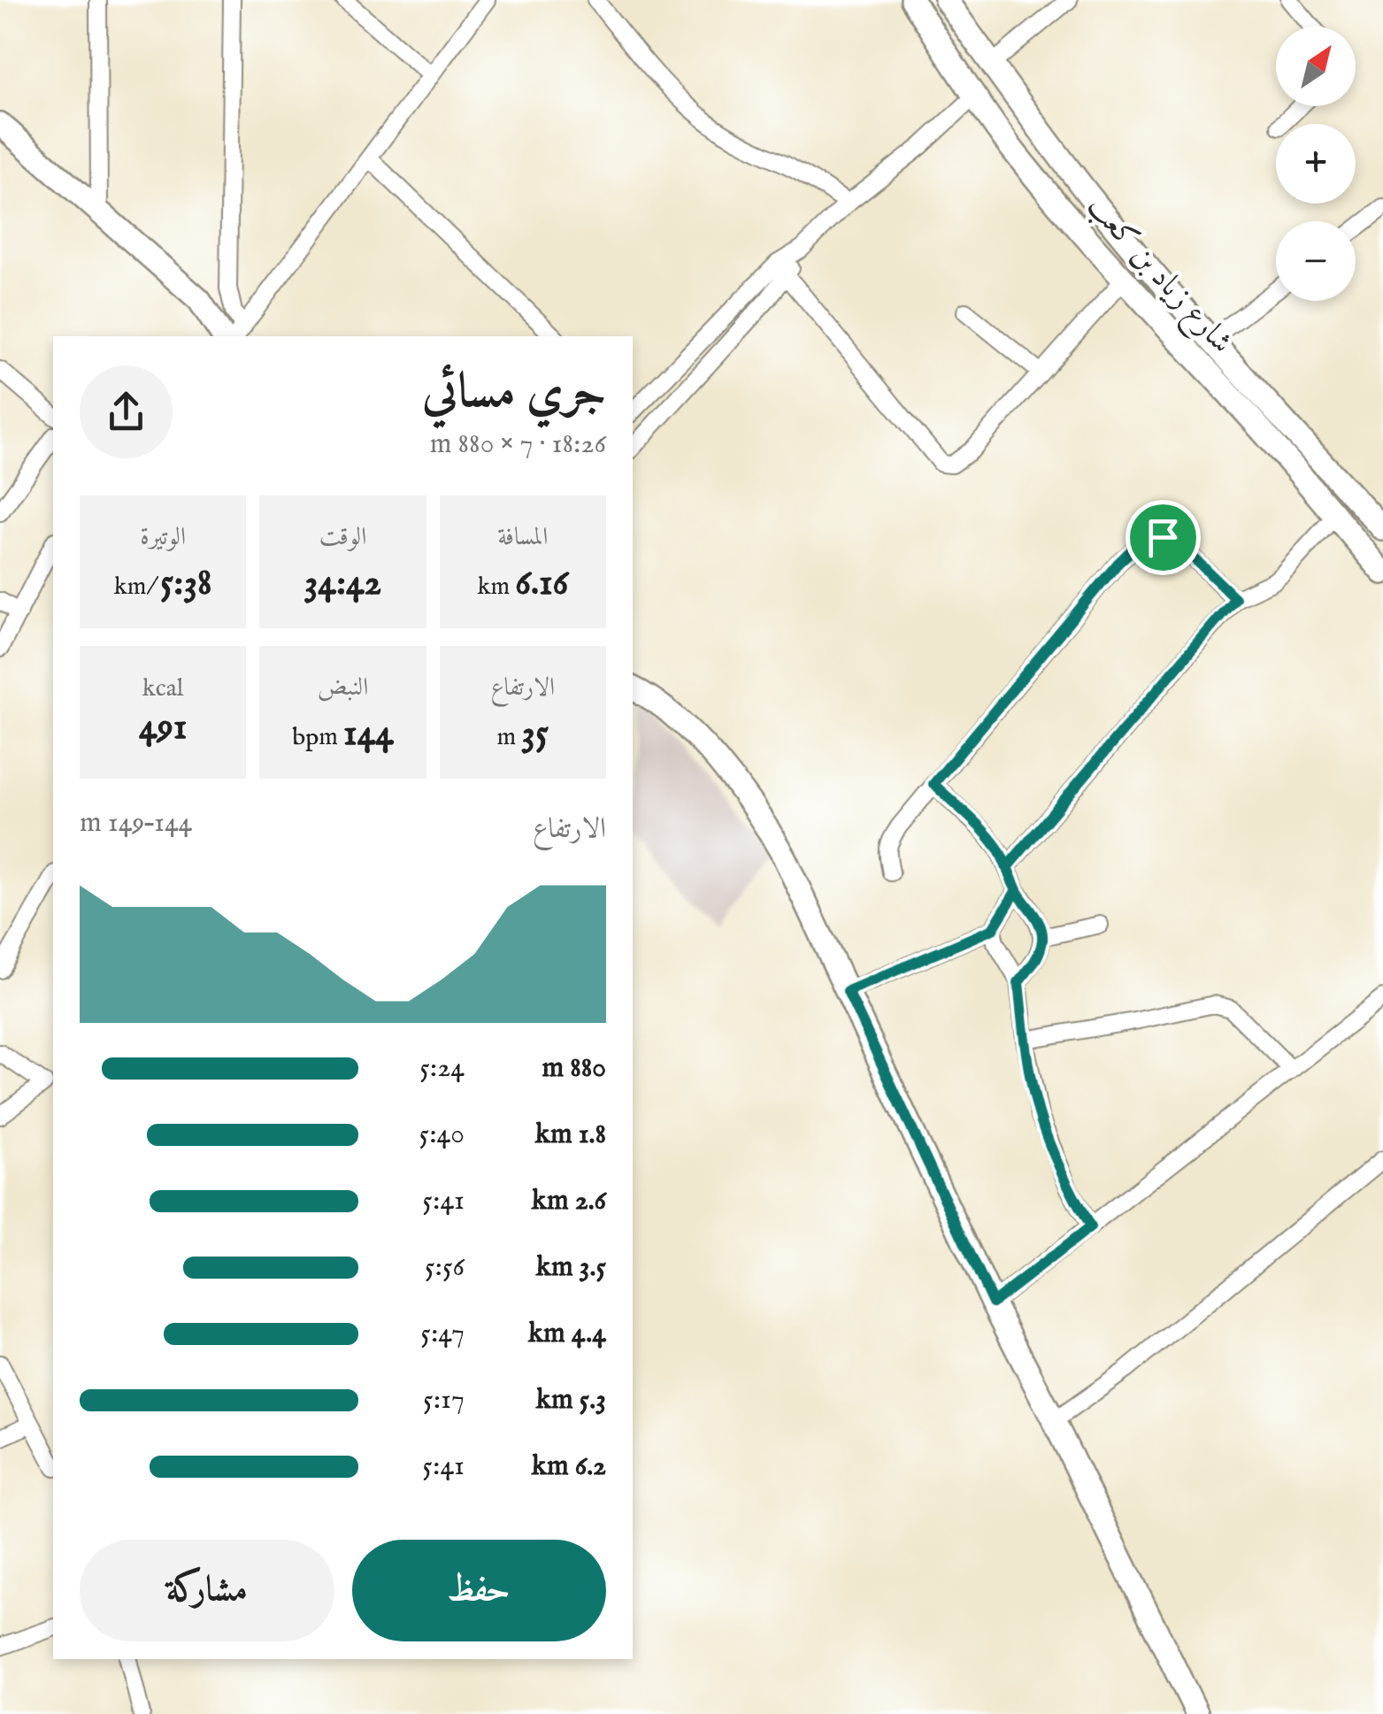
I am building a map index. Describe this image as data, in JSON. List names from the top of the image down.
{
  "streets": {
    "street": ["شارع زياد بن كعب"]
  },
  "north": "top right",
  "page": {
    "map_buttons": ["+", "−"],
    "heading": ["جري مسائي", "18:26 · 7 × 880 m"],
    "stats": [
      ["المسافة", "6.16 km"],
      ["الوقت", "34:42"],
      ["الوتيرة", "5:38 /km"],
      ["الارتفاع", "35 m"],
      ["النبض", "144 bpm"],
      ["kcal", "491"]
    ],
    "chart": ["الارتفاع", "144–149 m"],
    "list": [
      {
        "name": "880 m",
        "note": "5:24"
      },
      {
        "name": "1.8 km",
        "note": "5:40"
      },
      {
        "name": "2.6 km",
        "note": "5:41"
      },
      {
        "name": "3.5 km",
        "note": "5:56"
      },
      {
        "name": "4.4 km",
        "note": "5:47"
      },
      {
        "name": "5.3 km",
        "note": "5:17"
      },
      {
        "name": "6.2 km",
        "note": "5:41"
      }
    ],
    "buttons": ["حفظ", "مشاركة"]
  }
}
